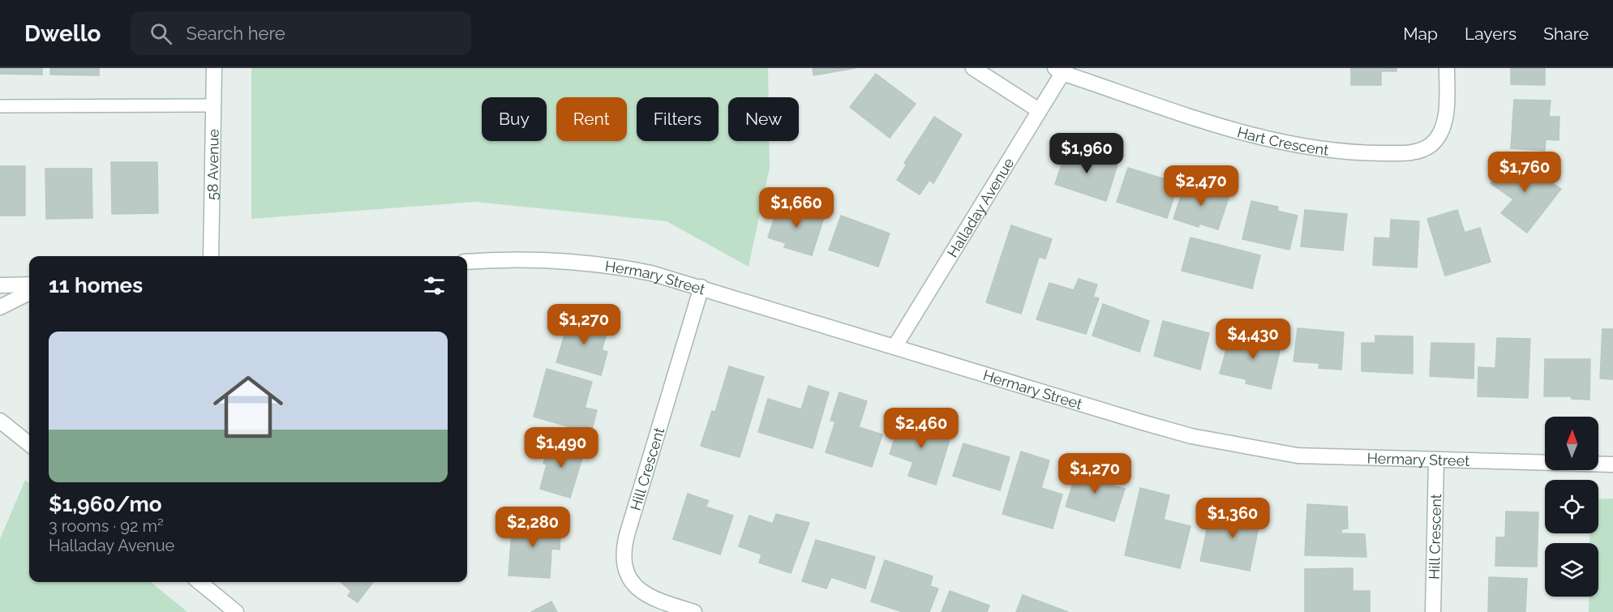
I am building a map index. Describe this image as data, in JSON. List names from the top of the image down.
{
  "streets": {
    "street": [
      "Hart Crescent",
      "58 Avenue",
      "Halladay Avenue",
      "Hermary Street",
      "Hill Crescent"
    ]
  },
  "crossings": [
    ["Hart Crescent", "Halladay Avenue"],
    ["Halladay Avenue", "Hermary Street"],
    ["Hermary Street", "Hill Crescent"]
  ],
  "north": "top",
  "page": {
    "header": "Dwello",
    "search": "Search here",
    "nav": ["Map", "Layers", "Share"],
    "chip": [
      "Buy",
      "Rent",
      "Filters",
      "New"
    ],
    "price": [
      "$1,960",
      "$1,760",
      "$2,470",
      "$1,660",
      "$1,270",
      "$4,430",
      "$2,460",
      "$1,490",
      "$1,270",
      "$1,360",
      "$2,280"
    ],
    "heading": "11 homes",
    "list": [
      {
        "name": "$1,960/mo",
        "note": "3 rooms · 92 m² · Halladay Avenue"
      }
    ]
  }
}
